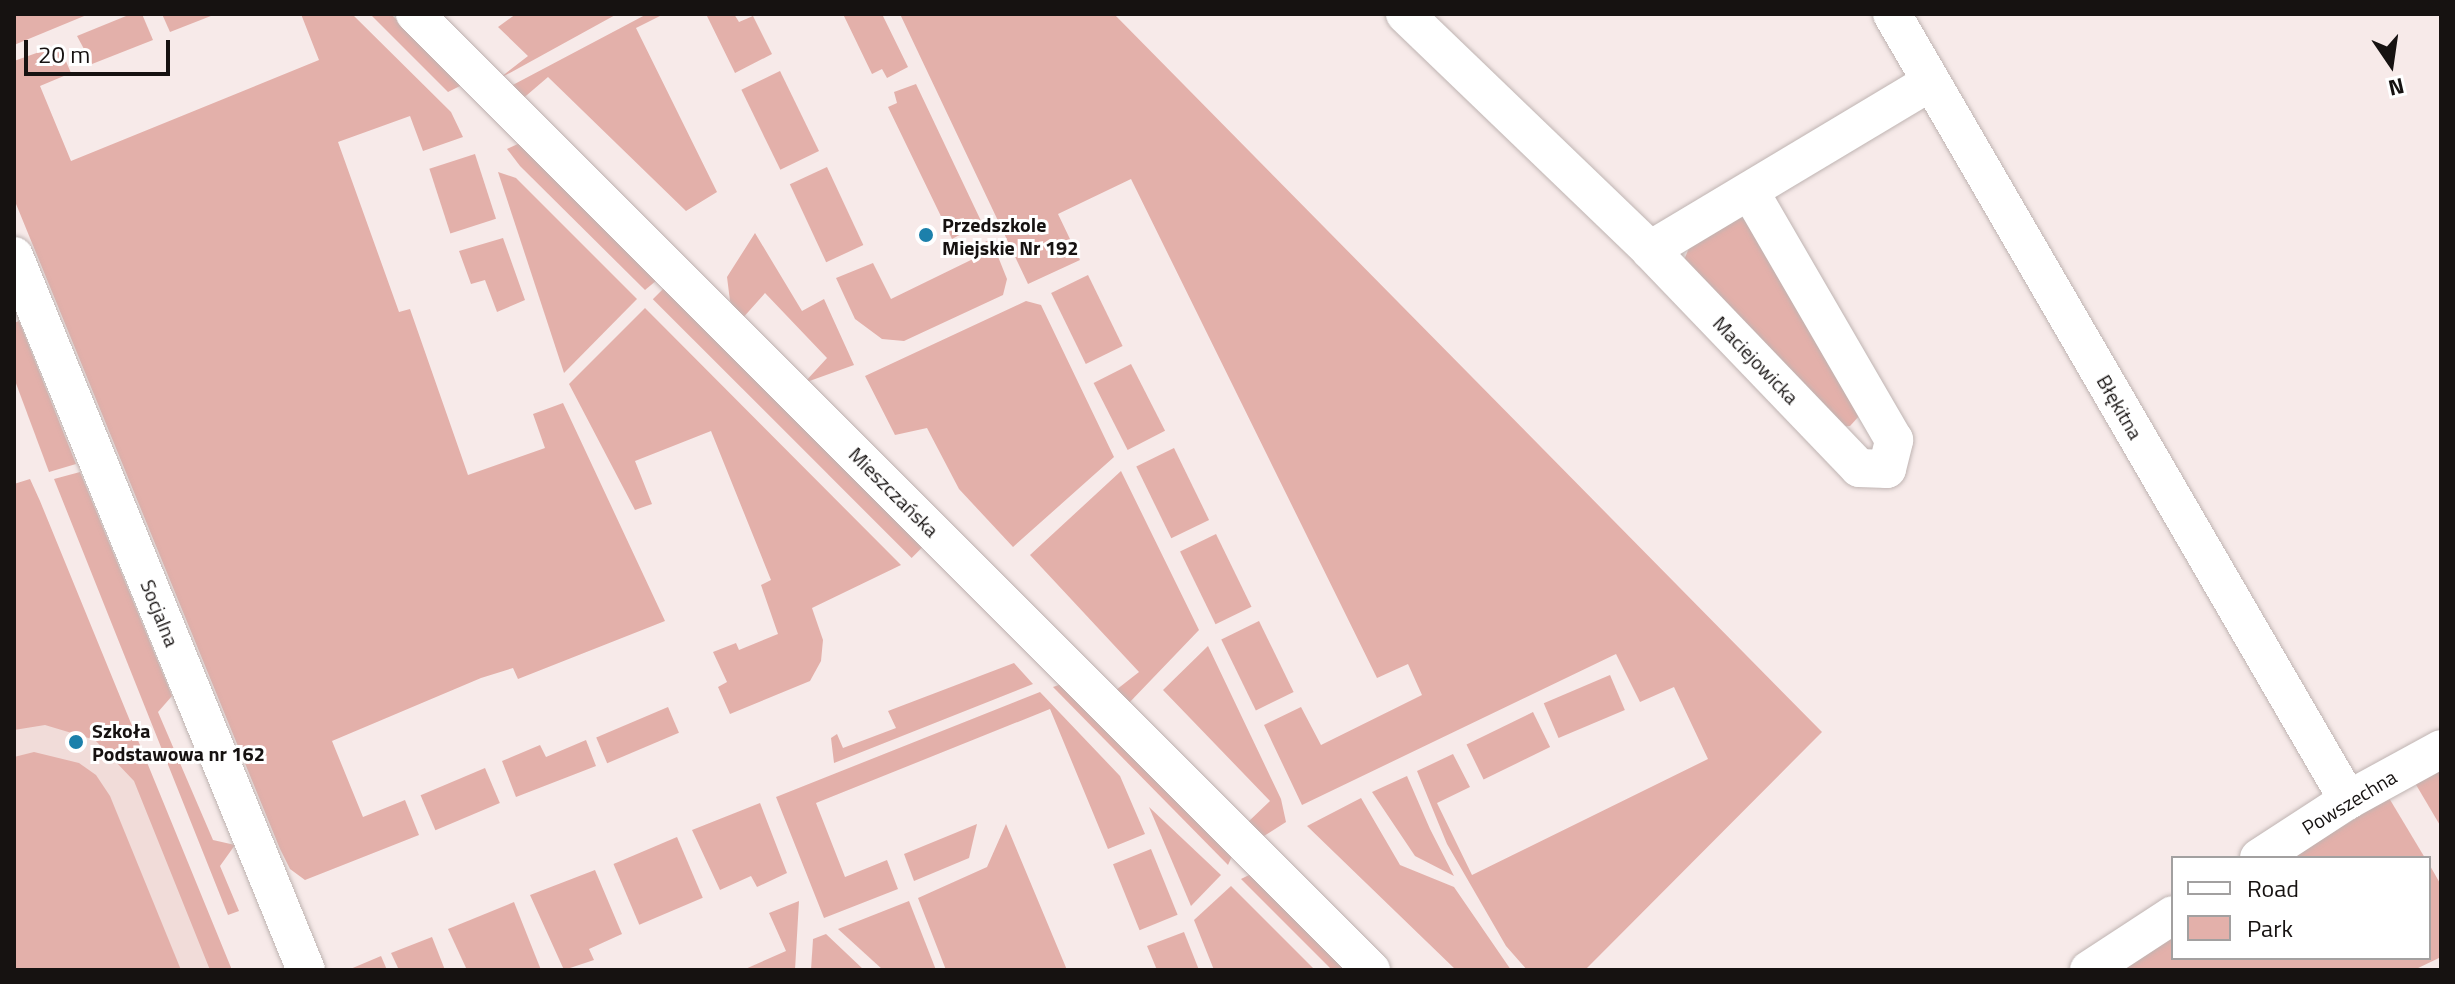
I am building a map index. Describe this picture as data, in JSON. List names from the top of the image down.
{
  "streets": {
    "street": [
      "Maciejowicka",
      "Błękitna",
      "Mieszczańska",
      "Socjalna",
      "Powszechna"
    ]
  },
  "crossings": [
    ["Błękitna", "Powszechna"]
  ],
  "places": ["Przedszkole Miejskie Nr 192", "Szkoła Podstawowa nr 162"],
  "legend": ["Road", "Park"],
  "scale_bar": "20 m",
  "north": "bottom"
}
